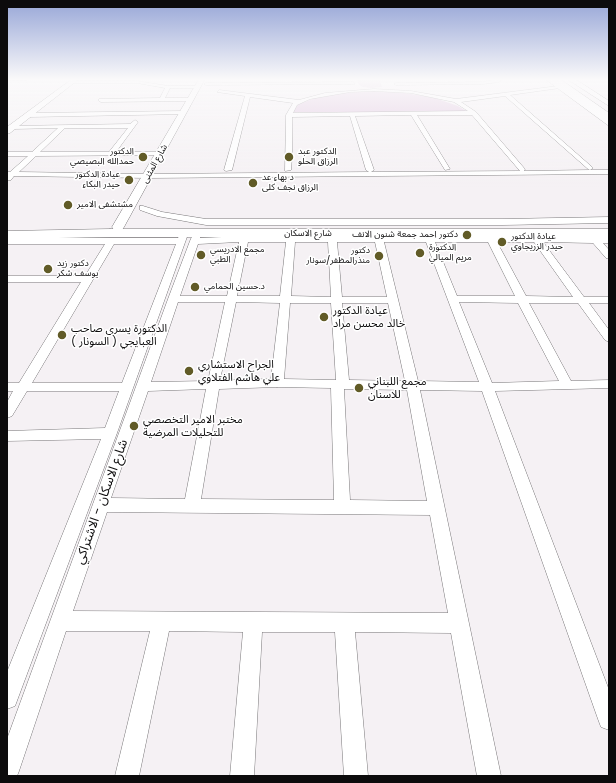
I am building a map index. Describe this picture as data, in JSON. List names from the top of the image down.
{
  "streets": {
    "main road": ["شارع المثنى", "شارع الاسكان"],
    "street": ["شارع الاسكان - الاشتراكي"]
  },
  "crossings": [
    ["شارع المثنى", "شارع الاسكان"],
    ["شارع الاسكان", "شارع الاسكان - الاشتراكي"]
  ],
  "places": [
    "الدكتور حمدالله البصيصي",
    "الدكتور عبد الرزاق الحلو",
    "عيادة الدكتور حيدر البكاء",
    "د بهاء عد الرزاق نجف كلى",
    "مشتشفى الامير",
    "دكتور احمد جمعة شنون الانف",
    "عيادة الدكتور حيدر الزريجاوي",
    "الدكتورة مريم الميالي",
    "مجمع الادريسي الطبي",
    "دكتور منذرالمظفر/سونار",
    "دكتور زيد يوسف شكر",
    "د.حسين الحمامي",
    "عيادة الدكتور خالد محسن مراد",
    "الدكتورة يسرى صاحب العبايجي ( السونار )",
    "الجراح الاستشاري علي هاشم الفتلاوي",
    "مجمع اللبناني للاسنان",
    "مختبر الامير التخصصي للتحليلات المرضية"
  ]
}
